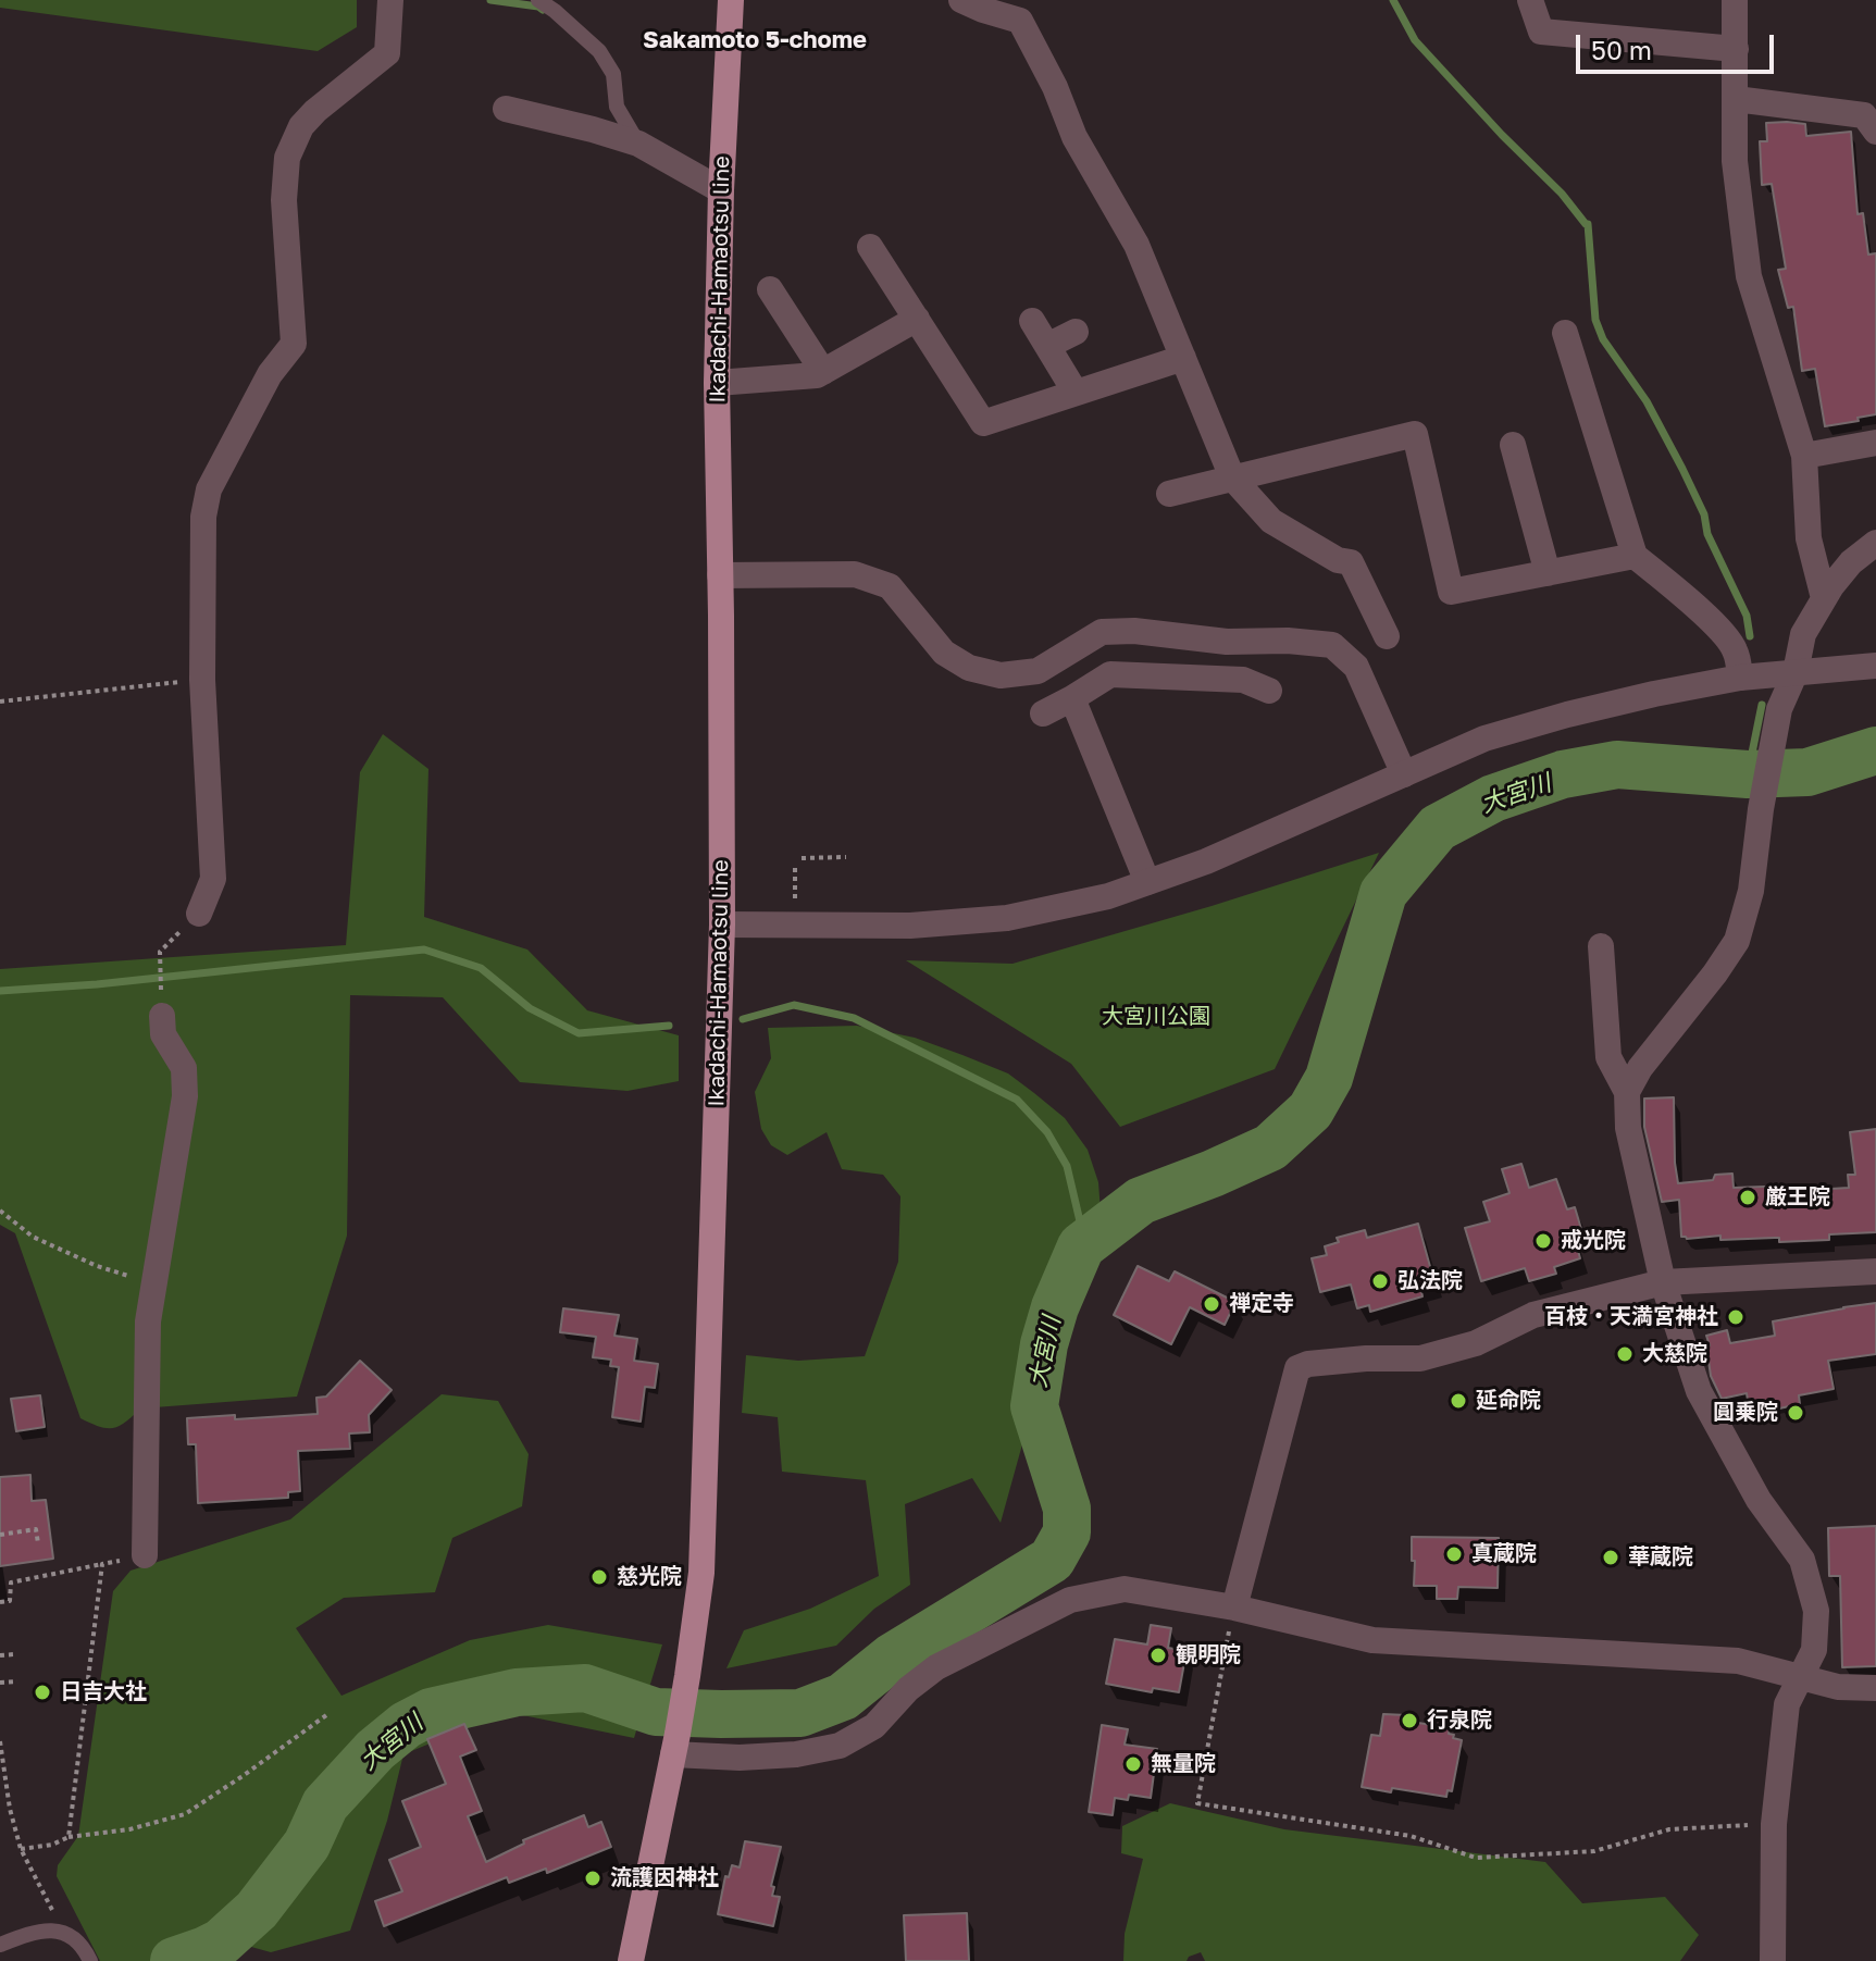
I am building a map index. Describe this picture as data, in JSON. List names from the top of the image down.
{
  "streets": {
    "main road": ["Ikadachi-Hamaotsu line"]
  },
  "districts": ["Sakamoto 5-chome"],
  "water": ["大宮川"],
  "parks": ["大宮川公園"],
  "places": [
    "厳王院",
    "戒光院",
    "弘法院",
    "禅定寺",
    "百枝・天満宮神社",
    "大慈院",
    "延命院",
    "圓乗院",
    "真蔵院",
    "華蔵院",
    "慈光院",
    "観明院",
    "日吉大社",
    "行泉院",
    "無量院",
    "流護因神社"
  ],
  "scale_bar": "50 m"
}
